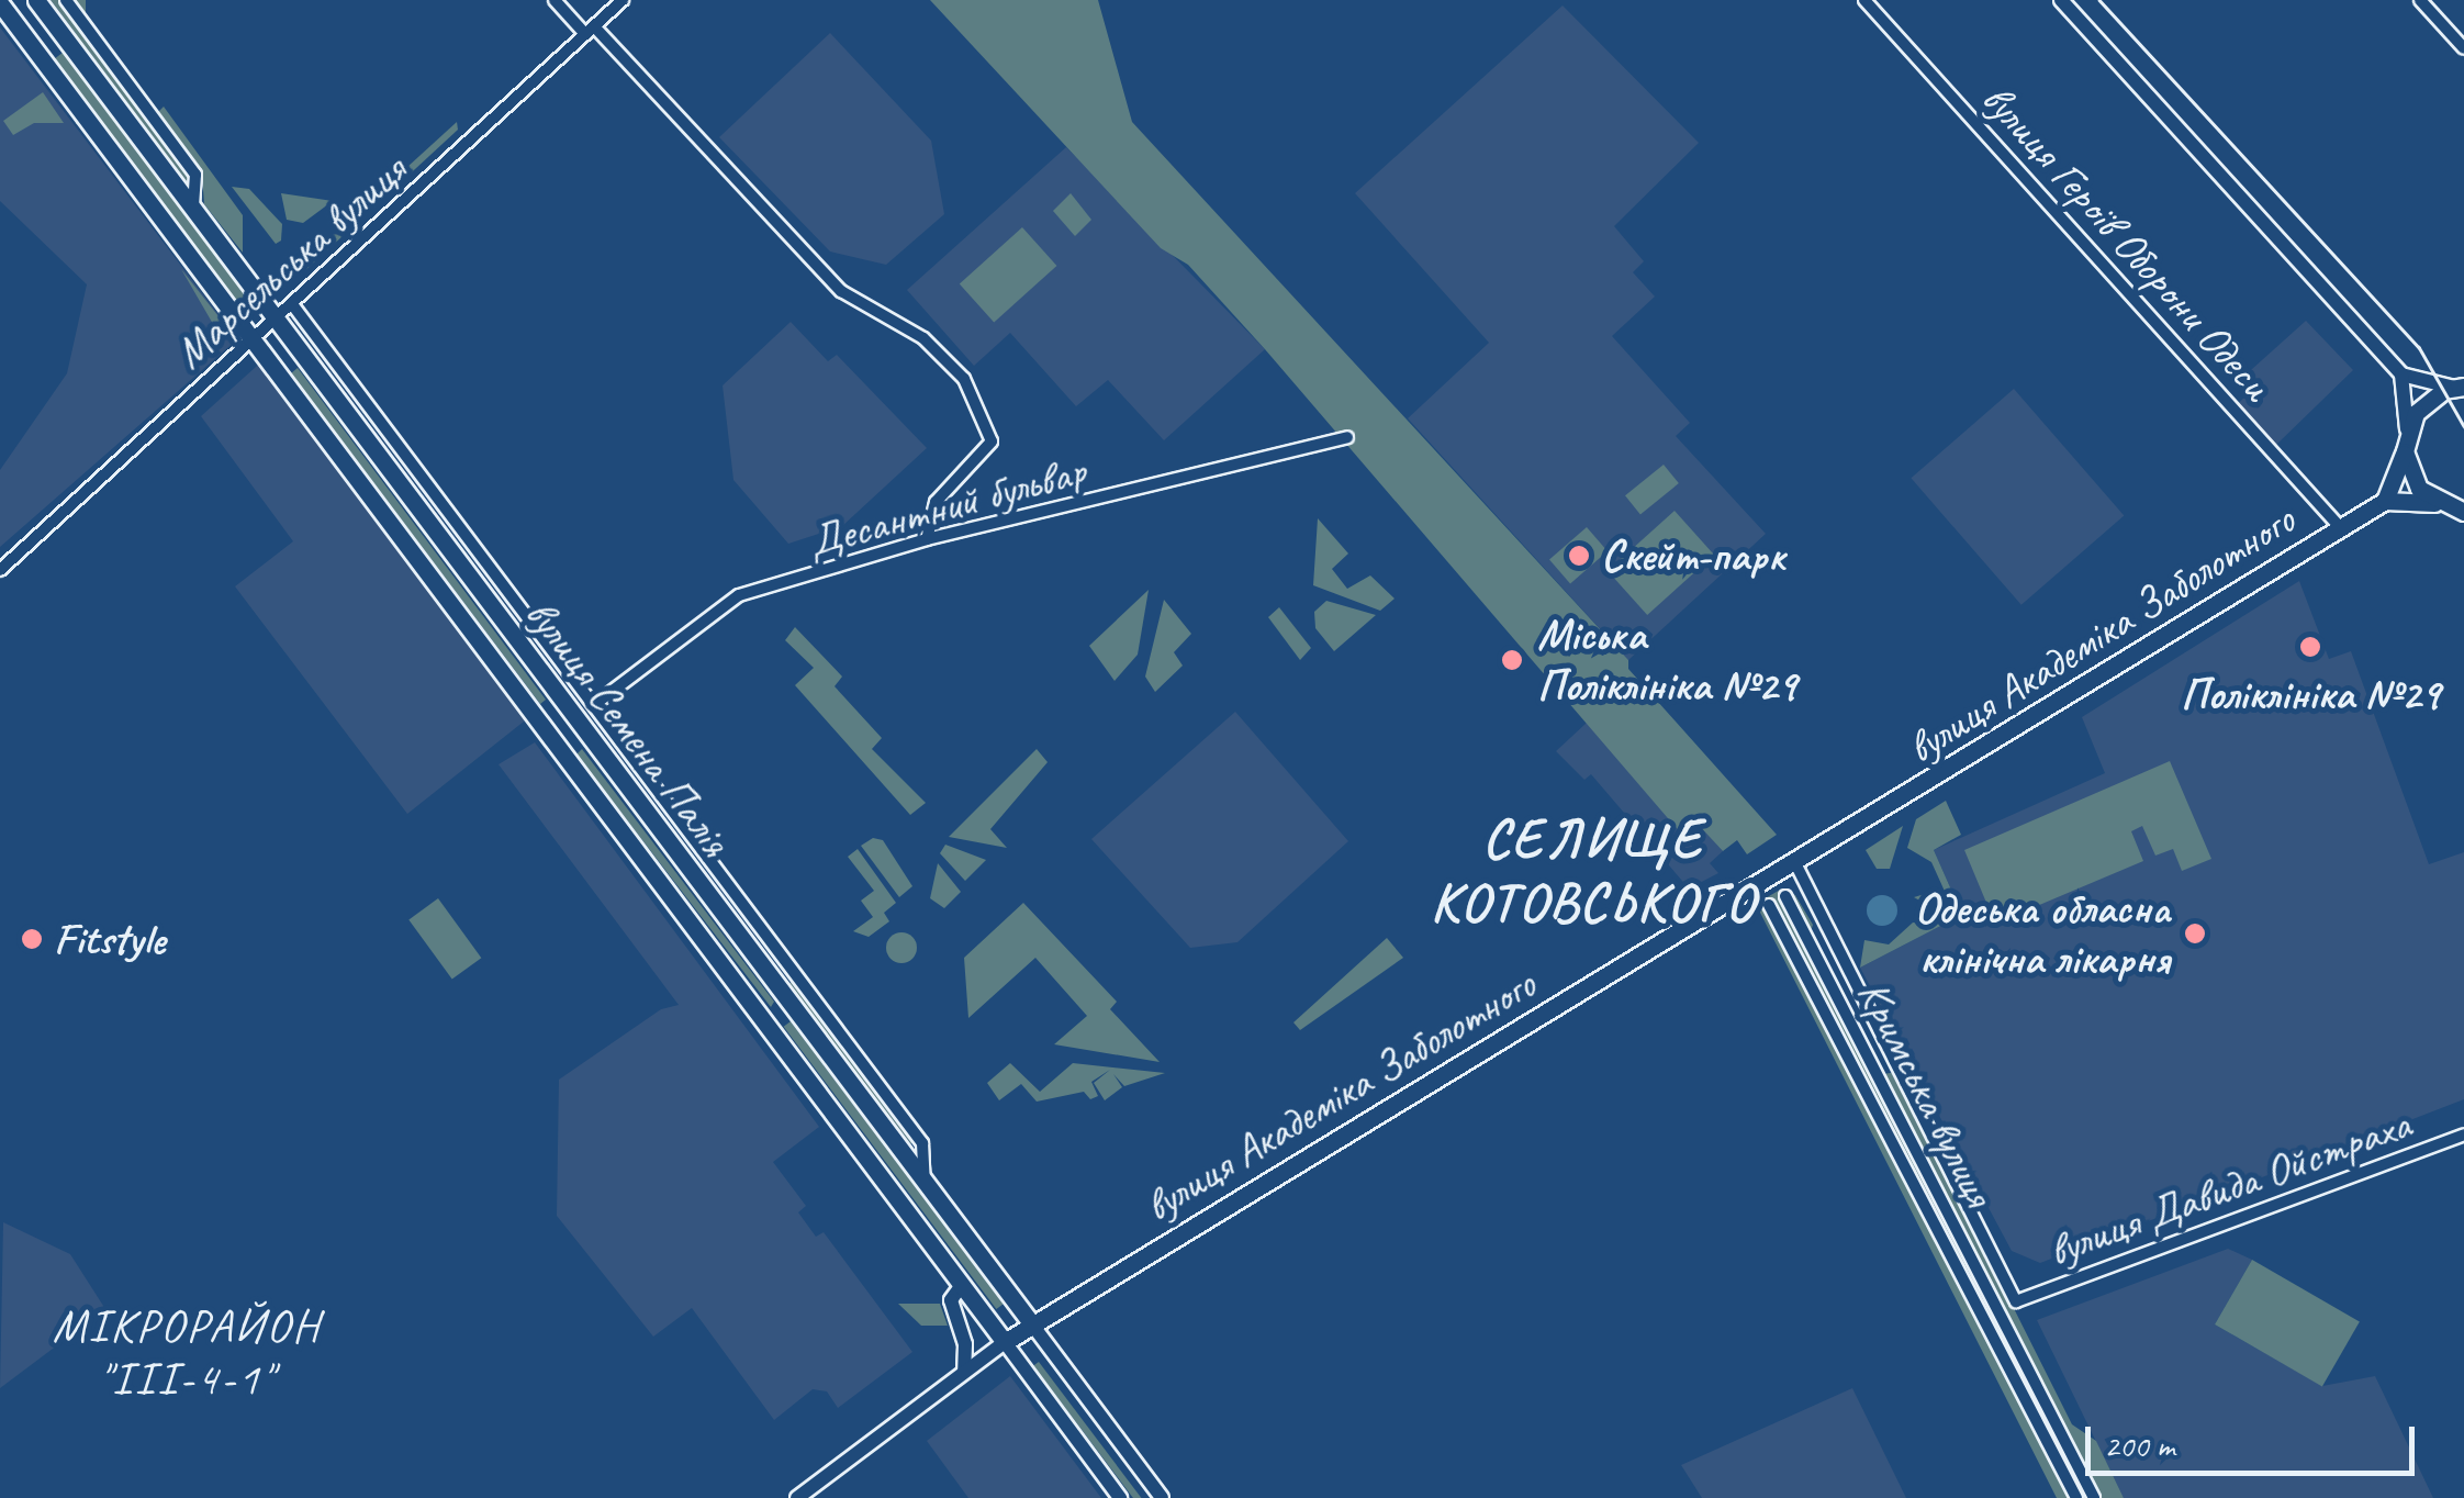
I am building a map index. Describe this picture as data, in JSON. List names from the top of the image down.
{
  "streets": {
    "highway": ["вулиця Академіка Заболотного", "вулиця Семена Палія"],
    "street": [
      "вулиця Героїв Оборони Одеси",
      "Марсельська вулиця",
      "Десантний бульвар",
      "Кримська вулиця",
      "вулиця Давида Ойстраха"
    ]
  },
  "crossings": [
    ["вулиця Героїв Оборони Одеси", "вулиця Академіка Заболотного"],
    ["Марсельська вулиця", "вулиця Семена Палія"],
    ["вулиця Академіка Заболотного", "вулиця Семена Палія"],
    ["вулиця Академіка Заболотного", "Кримська вулиця"],
    ["Кримська вулиця", "вулиця Давида Ойстраха"]
  ],
  "districts": ["СЕЛИЩЕ КОТОВСЬКОГО", "МІКРОРАЙОН \"ІІІ-4-1\""],
  "places": [
    "Скейт-парк",
    "Поліклініка №29",
    "Міська Поліклініка №29",
    "Одеська обласна клінічна лікарня",
    "Fitstyle"
  ],
  "scale_bar": "200 m"
}
